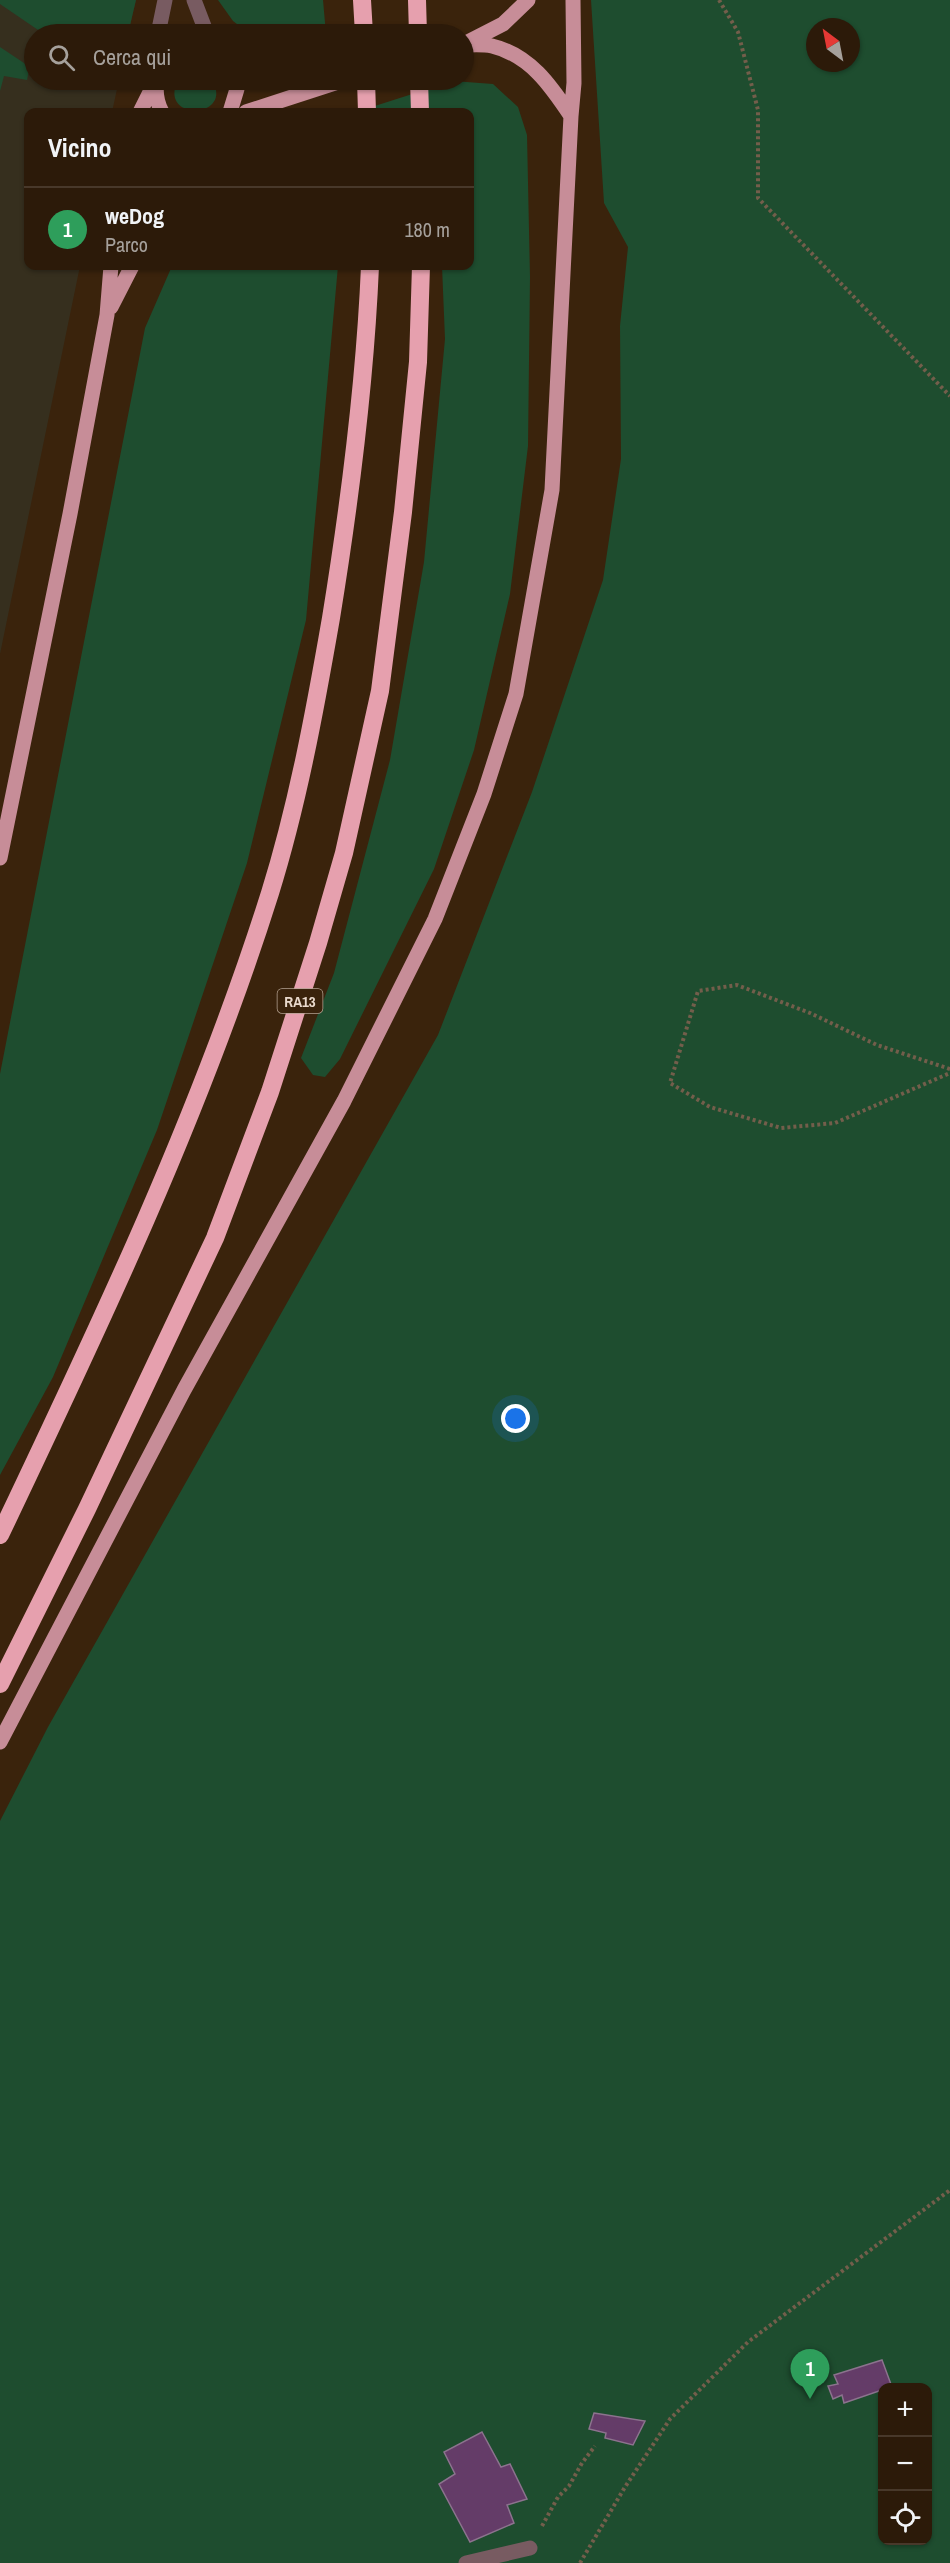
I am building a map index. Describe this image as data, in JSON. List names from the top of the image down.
{
  "streets": {
    "highway": ["RA13"]
  },
  "north": "top left",
  "page": {
    "search": "Cerca qui",
    "heading": "Vicino",
    "list": [
      {
        "mark": "1",
        "name": "weDog",
        "note": "Parco",
        "value": "180 m"
      }
    ],
    "pins": "1",
    "map_buttons": ["+", "−"]
  }
}
